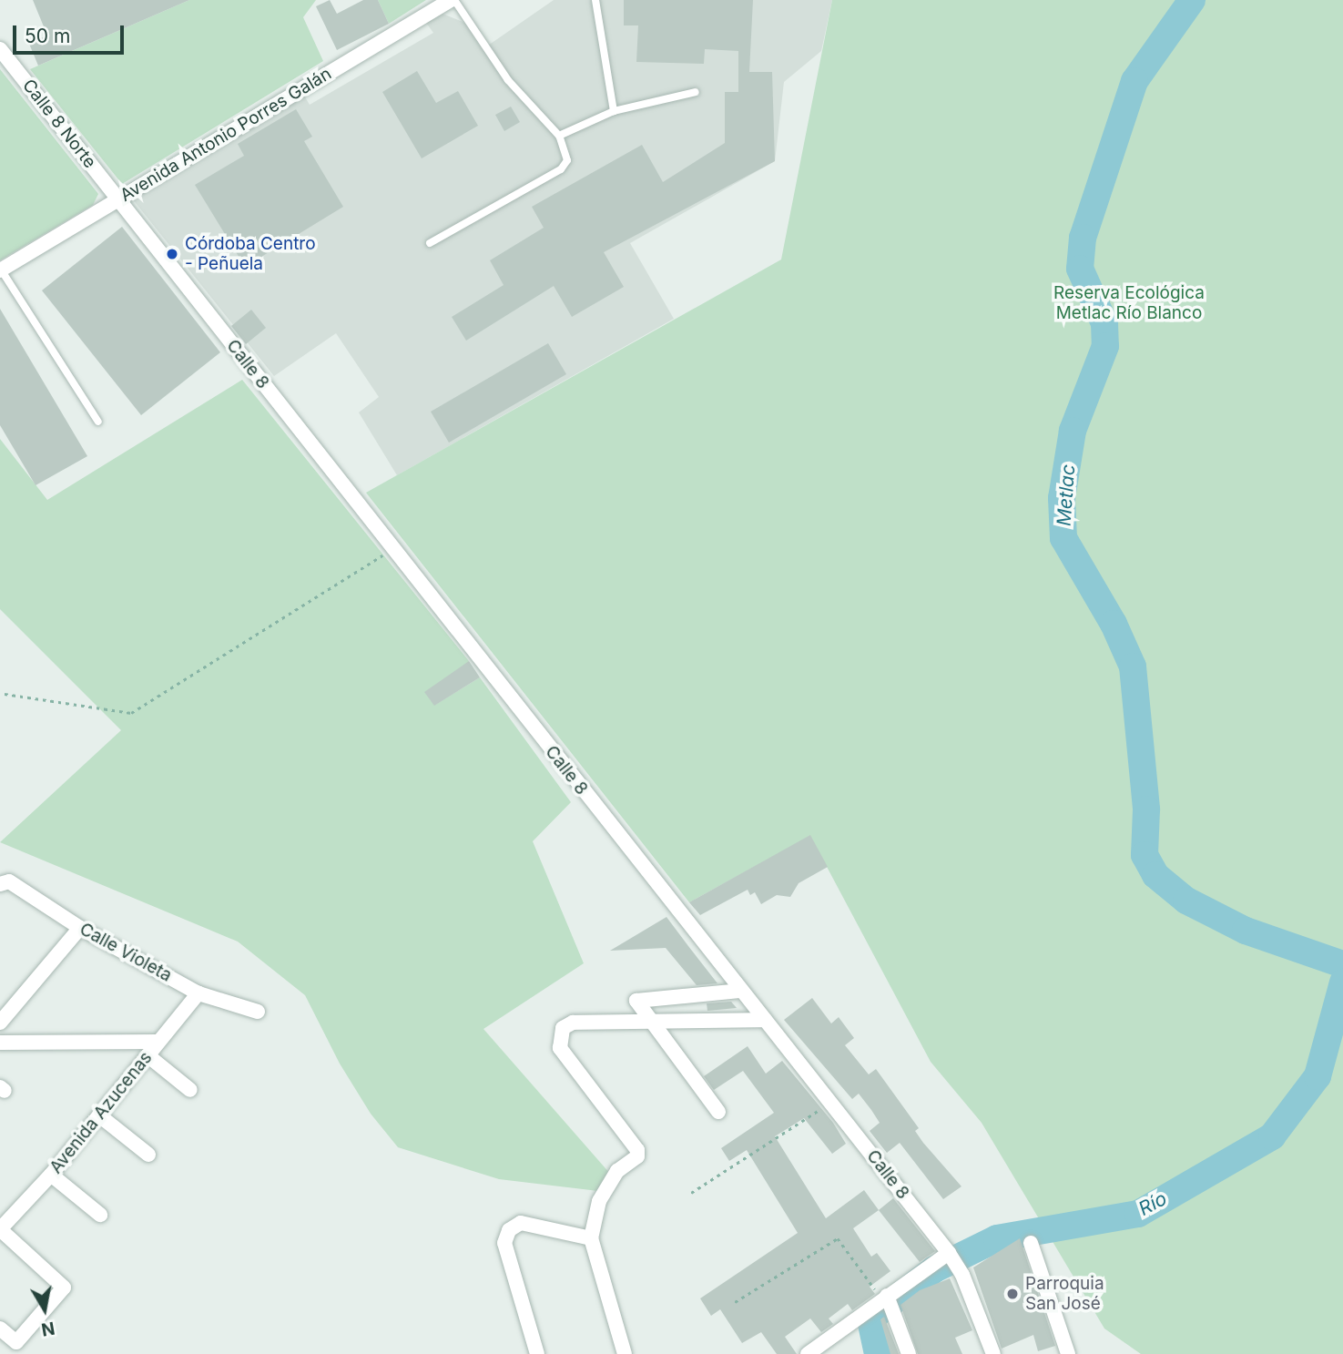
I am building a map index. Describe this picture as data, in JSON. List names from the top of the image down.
{
  "streets": {
    "street": [
      "Calle 8 Norte",
      "Avenida Antonio Porres Galán",
      "Calle 8",
      "Calle Violeta",
      "Avenida Azucenas"
    ]
  },
  "crossings": [
    ["Calle 8 Norte", "Avenida Antonio Porres Galán"],
    ["Calle 8 Norte", "Calle 8"],
    ["Avenida Antonio Porres Galán", "Calle 8"],
    ["Calle Violeta", "Avenida Azucenas"]
  ],
  "water": ["Metlac", "Río"],
  "parks": ["Reserva Ecológica Metlac Río Blanco"],
  "places": ["Córdoba Centro - Peñuela", "Parroquia San José"],
  "scale_bar": "50 m",
  "north": "bottom"
}
